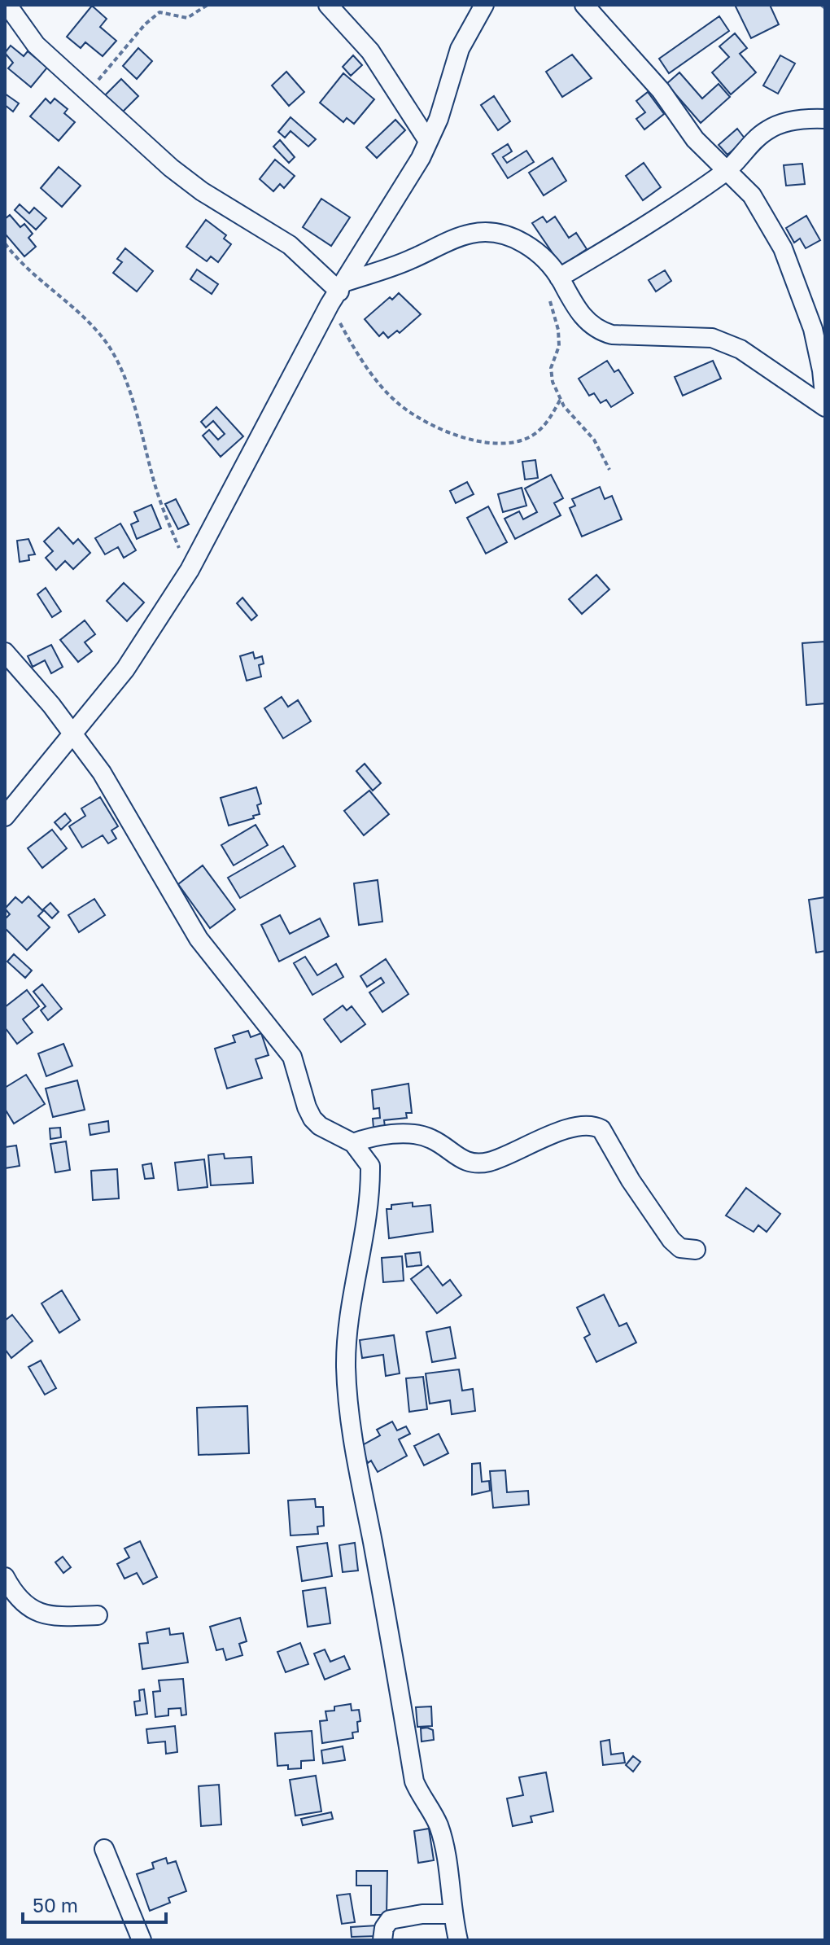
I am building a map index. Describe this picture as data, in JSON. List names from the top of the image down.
{
  "scale_bar": "50 m"
}
